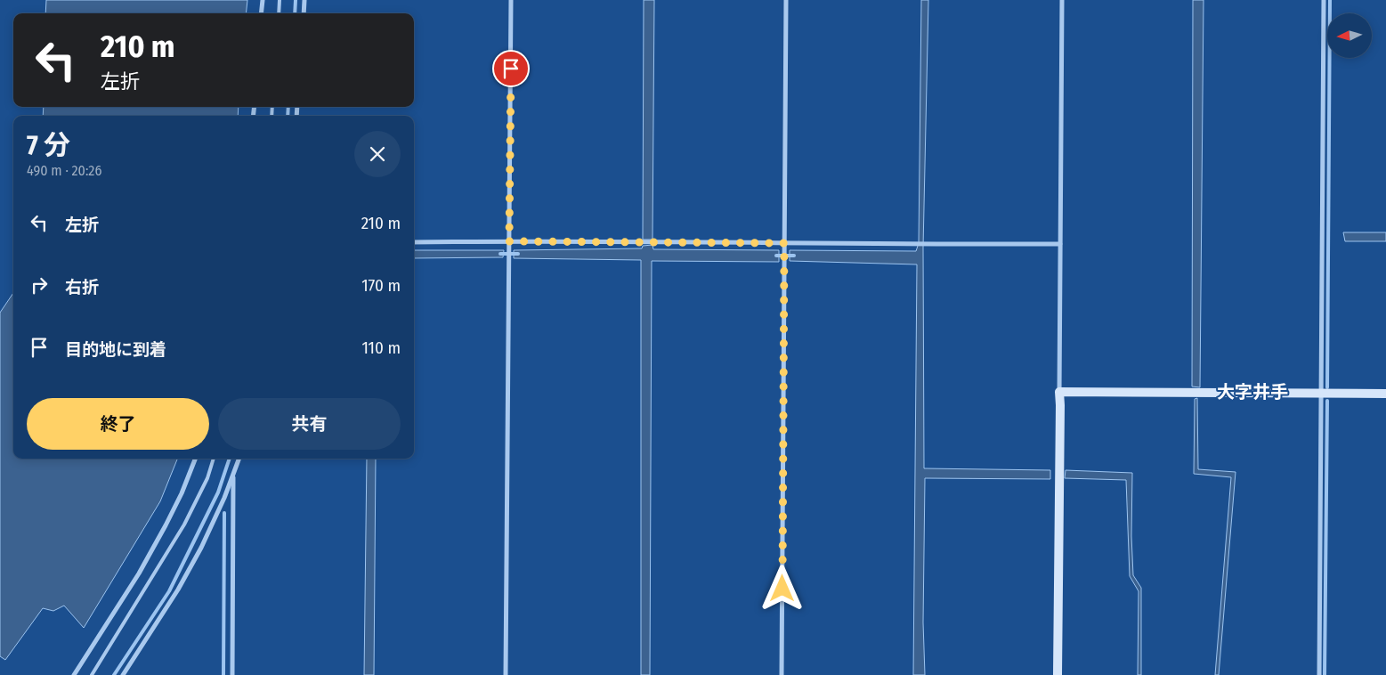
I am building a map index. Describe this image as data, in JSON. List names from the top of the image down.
{
  "districts": ["大字井手"],
  "north": "left",
  "page": {
    "turn": ["210 m", "左折"],
    "heading": ["7 分", "490 m · 20:26"],
    "list": [
      {
        "name": "左折",
        "value": "210 m"
      },
      {
        "name": "右折",
        "value": "170 m"
      },
      {
        "name": "目的地に到着",
        "value": "110 m"
      }
    ],
    "buttons": ["終了", "共有"]
  }
}
